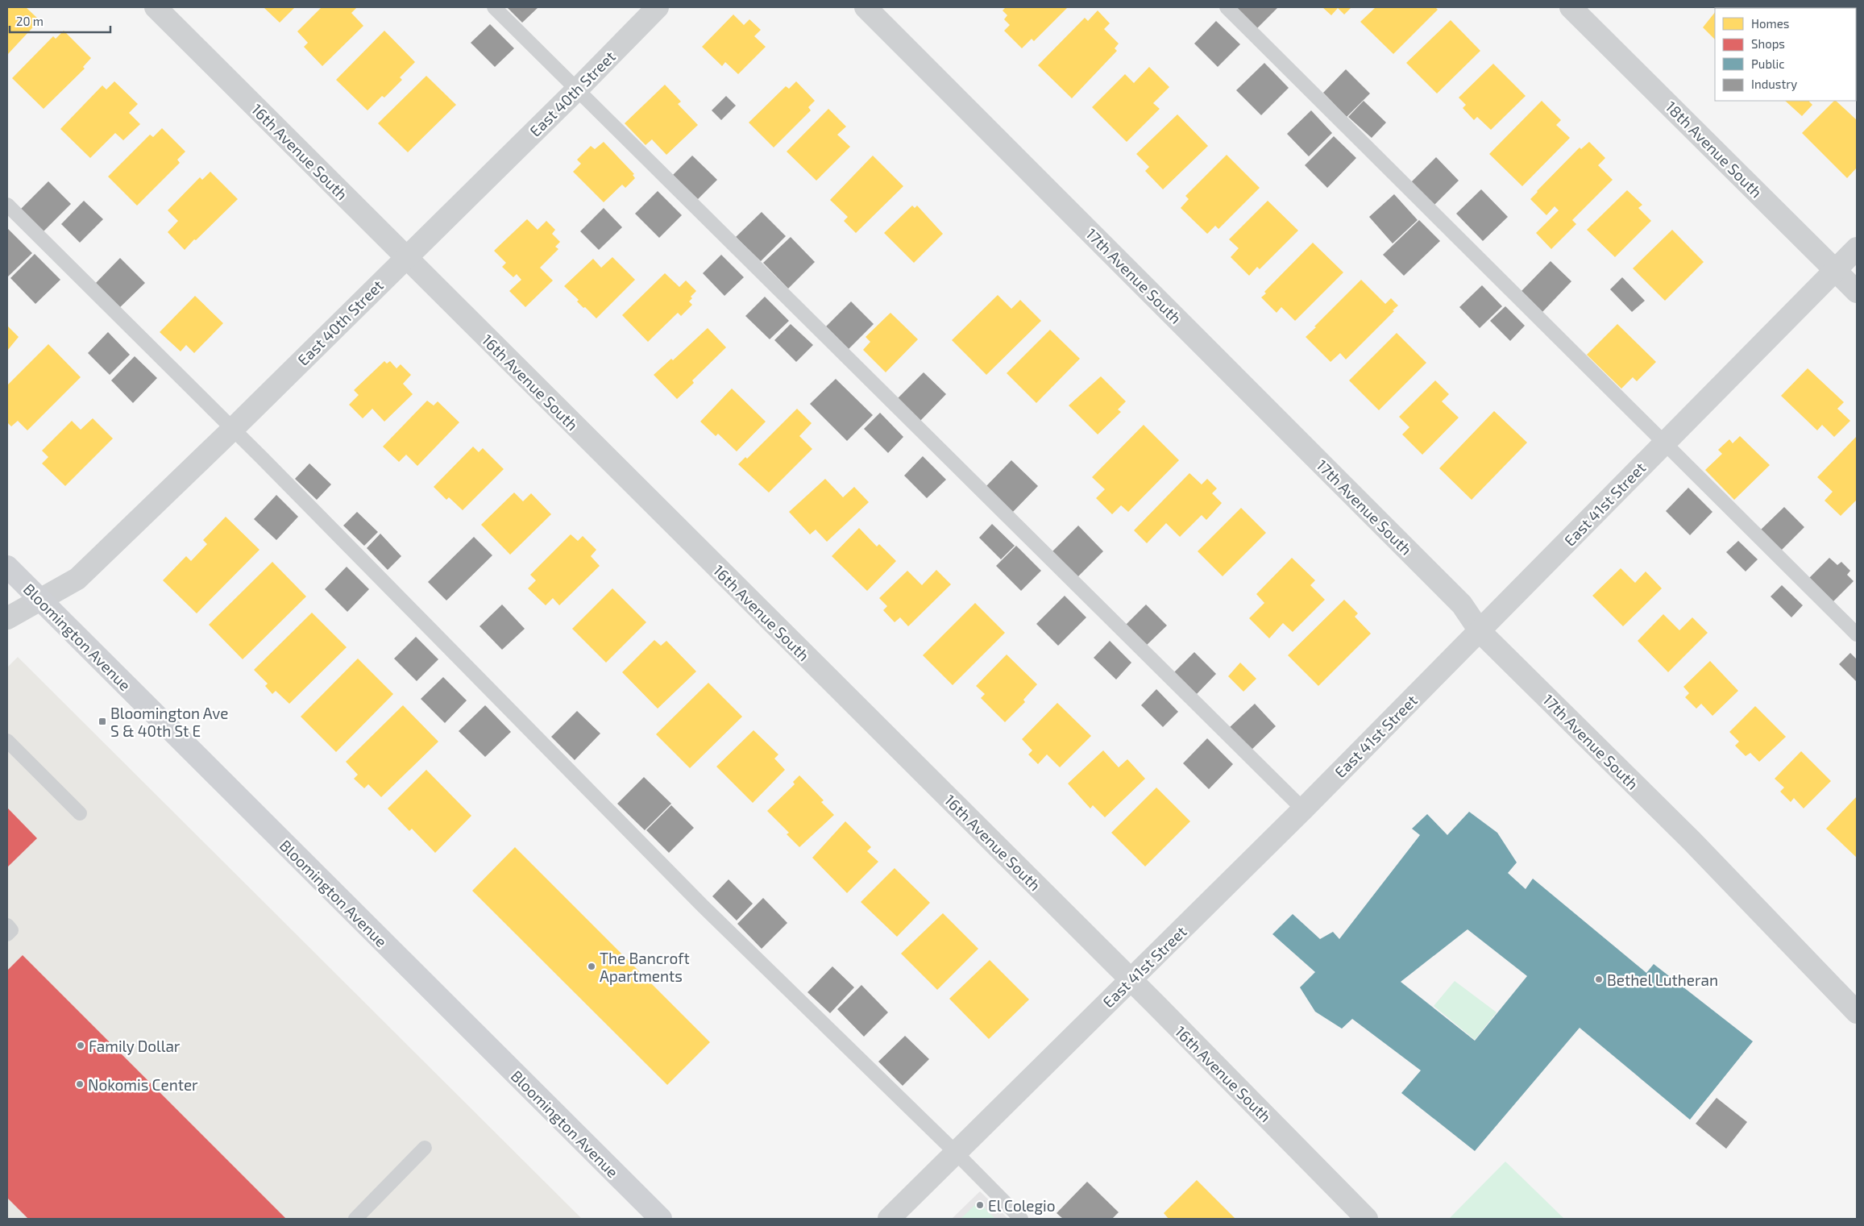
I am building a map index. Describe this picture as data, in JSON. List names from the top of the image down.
{
  "streets": {
    "street": [
      "East 40th Street",
      "18th Avenue South",
      "16th Avenue South",
      "17th Avenue South",
      "East 41st Street",
      "Bloomington Avenue"
    ]
  },
  "crossings": [
    ["East 40th Street", "16th Avenue South"],
    ["East 40th Street", "Bloomington Avenue"],
    ["18th Avenue South", "East 41st Street"],
    ["16th Avenue South", "East 41st Street"],
    ["17th Avenue South", "East 41st Street"]
  ],
  "places": {
    "transit": ["Bloomington Ave S & 40th St E"],
    "other": [
      "The Bancroft Apartments",
      "Bethel Lutheran",
      "Family Dollar",
      "Nokomis Center",
      "El Colegio"
    ]
  },
  "legend": [
    "Homes",
    "Shops",
    "Public",
    "Industry"
  ],
  "scale_bar": "20 m"
}
